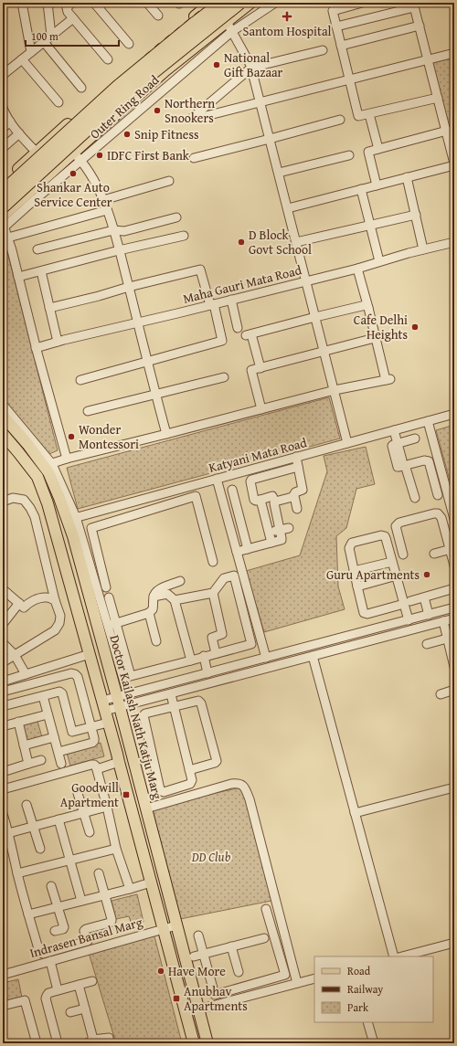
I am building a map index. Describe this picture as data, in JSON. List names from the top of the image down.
{
  "streets": {
    "highway": ["Outer Ring Road"],
    "main road": ["Doctor Kailash Nath Katju Marg"],
    "street": ["Maha Gauri Mata Road", "Katyani Mata Road", "Indrasen Bansal Marg"]
  },
  "crossings": [
    ["Katyani Mata Road", "Doctor Kailash Nath Katju Marg"],
    ["Doctor Kailash Nath Katju Marg", "Indrasen Bansal Marg"]
  ],
  "parks": ["DD Club"],
  "places": {
    "health": ["Santom Hospital"],
    "other": [
      "National Gift Bazaar",
      "Northern Snookers",
      "Snip Fitness",
      "IDFC First Bank",
      "Shankar Auto Service Center",
      "D Block Govt School",
      "Cafe Delhi Heights",
      "Wonder Montessori",
      "Guru Apartments",
      "Have More"
    ],
    "transit": ["Goodwill Apartment", "Anubhav Apartments"]
  },
  "legend": ["Road", "Railway", "Park"],
  "scale_bar": "100 m"
}
